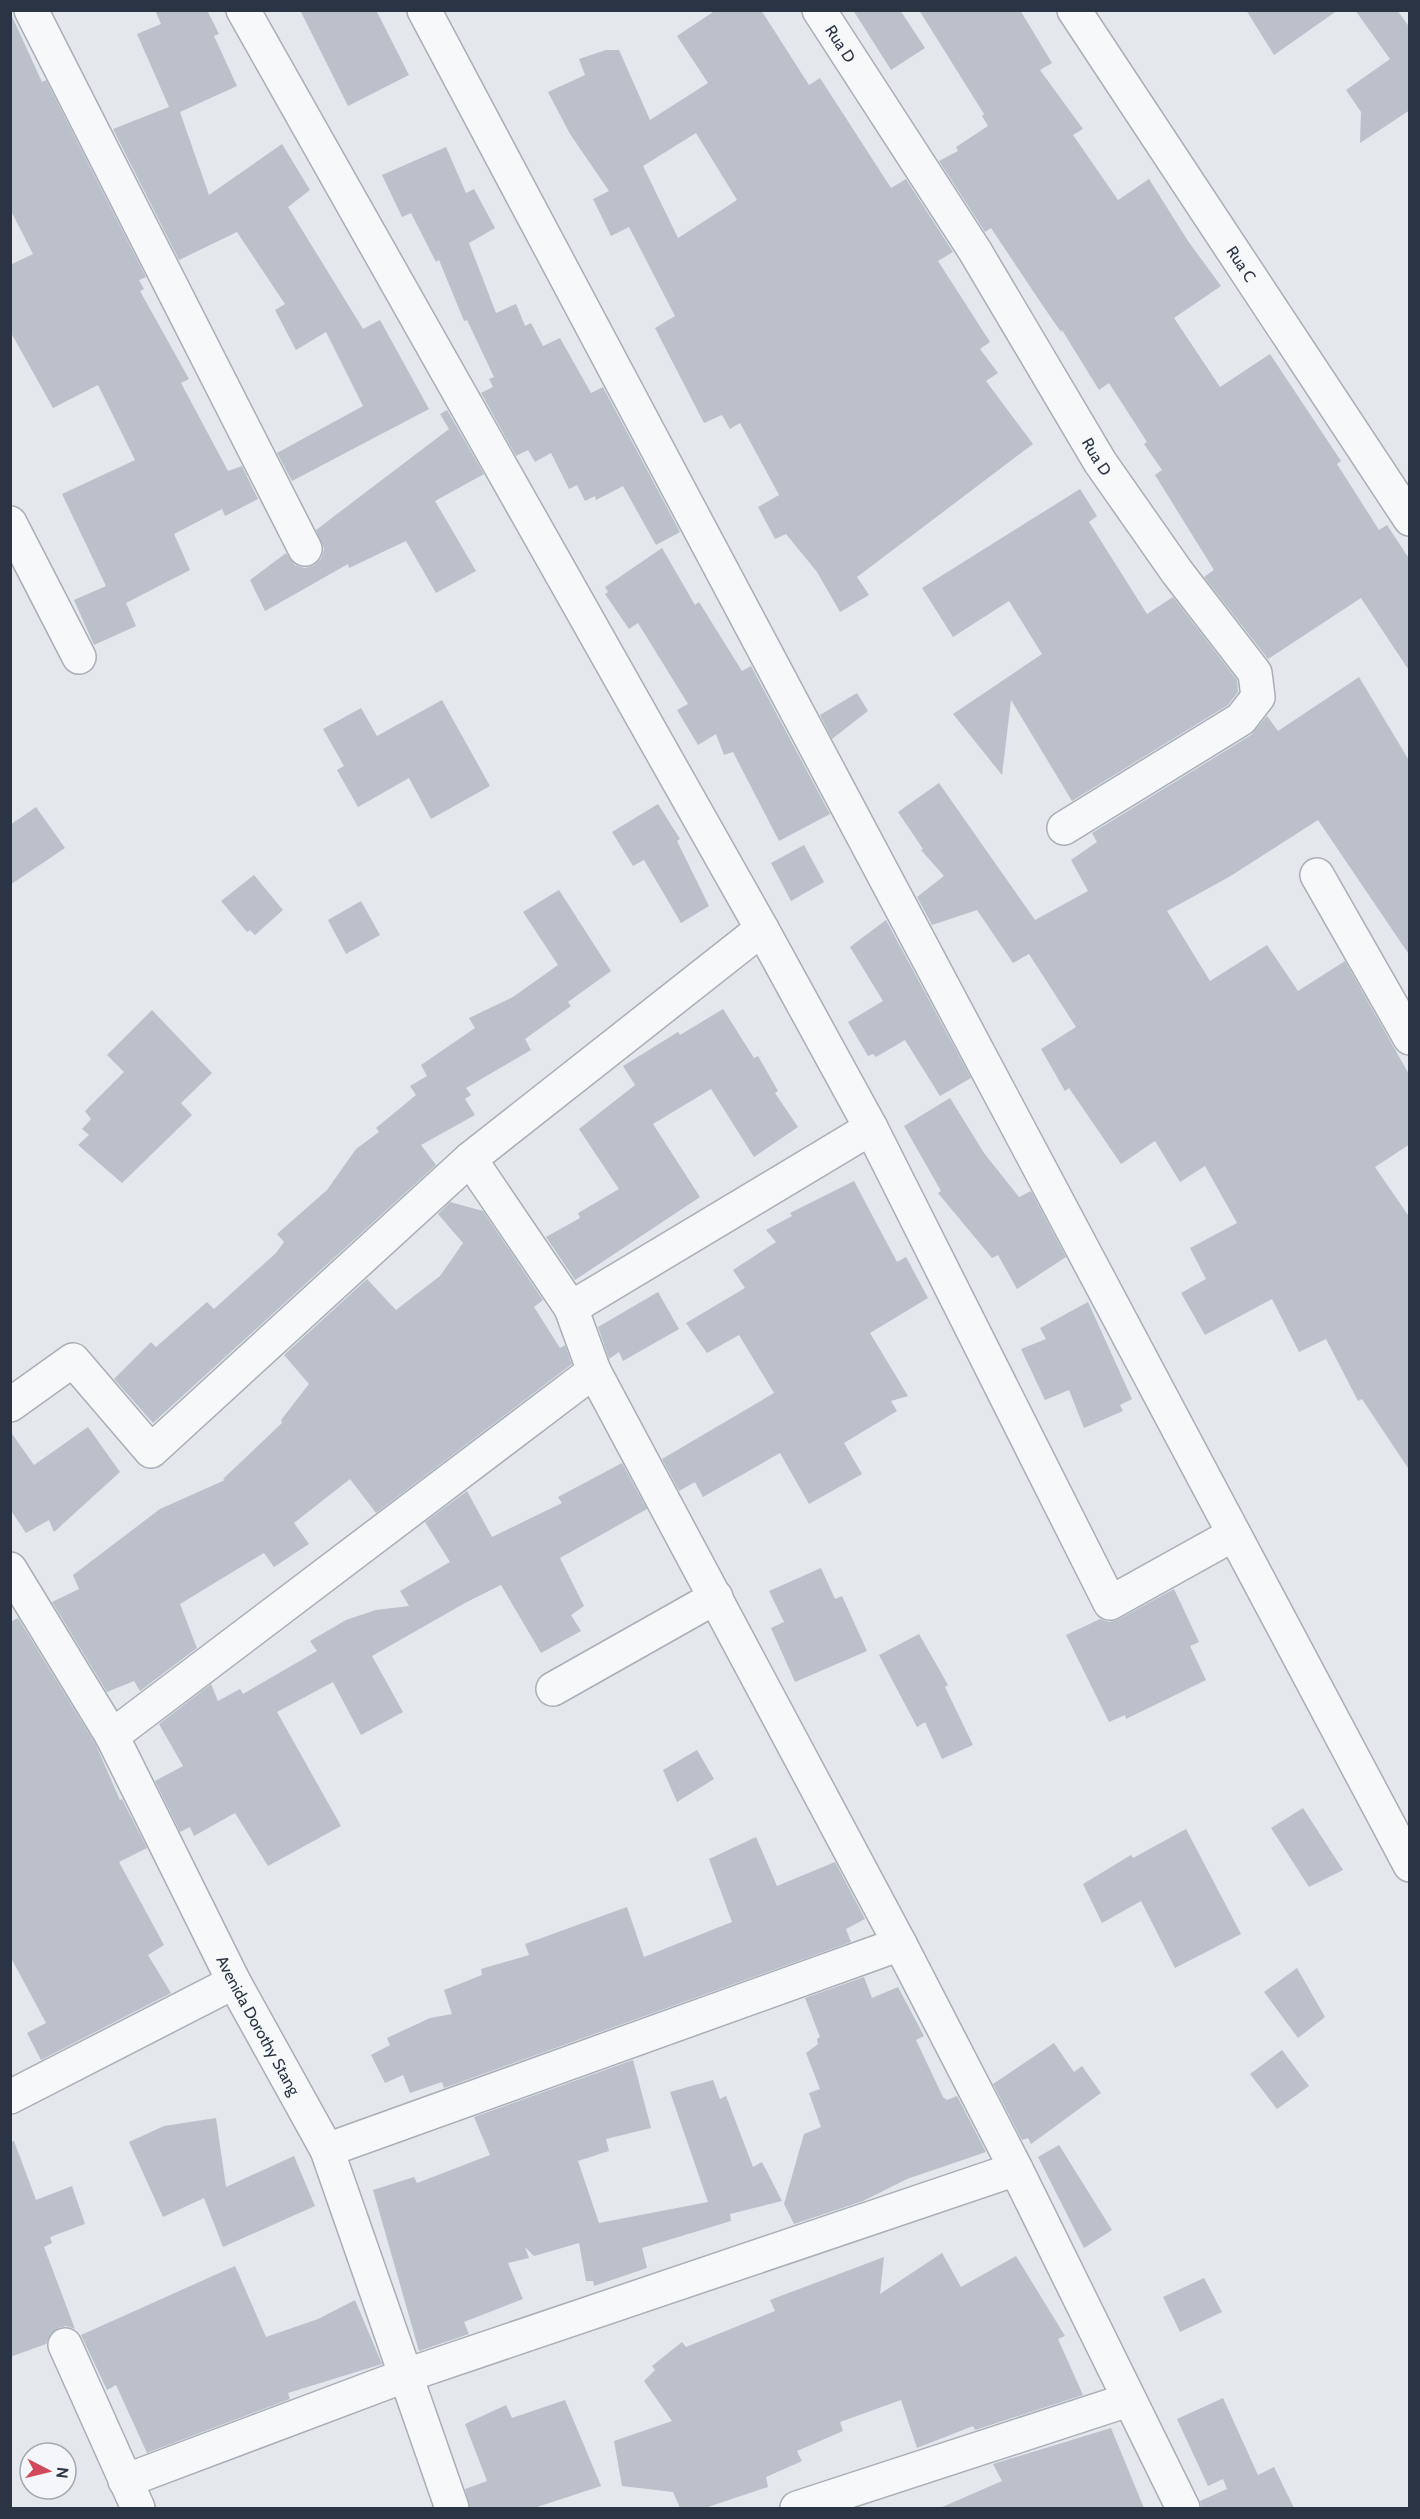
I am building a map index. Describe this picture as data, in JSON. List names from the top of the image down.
{
  "streets": {
    "street": ["Rua D", "Rua C", "Avenida Dorothy Stang"]
  },
  "north": "right"
}
